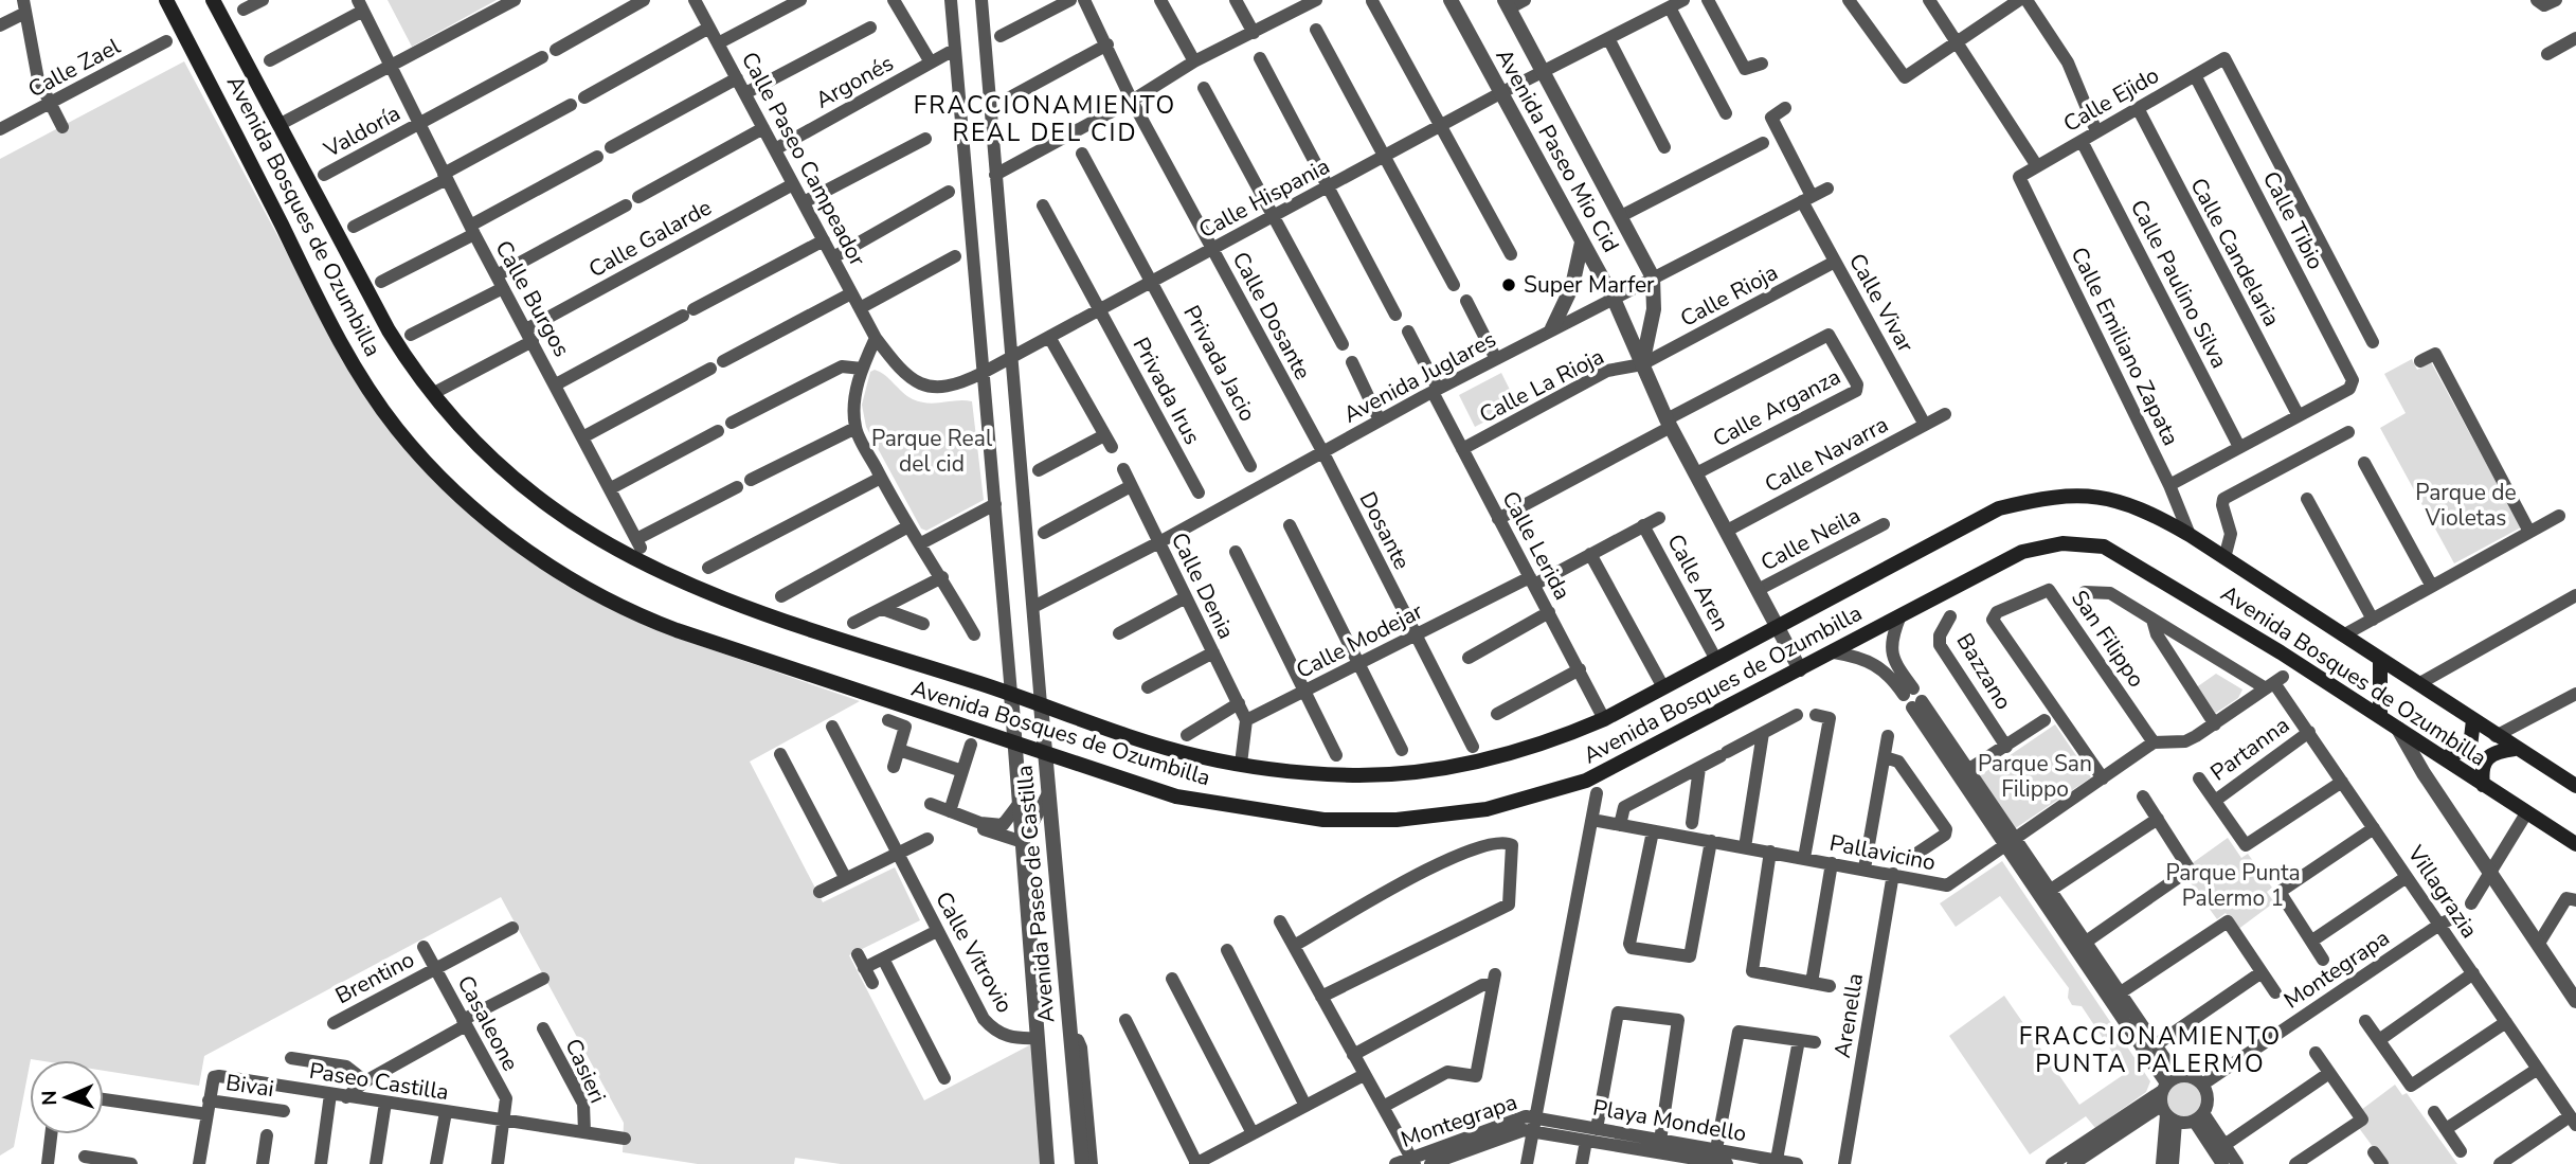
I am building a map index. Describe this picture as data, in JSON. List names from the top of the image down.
{
  "streets": {
    "main road": ["Avenida Bosques de Ozumbilla"],
    "street": [
      "Calle Zael",
      "Argonés",
      "Calle Ejido",
      "Valdoría",
      "Avenida Paseo Mio Cid",
      "Calle Paseo Campeador",
      "Calle Hispania",
      "Calle Tibio",
      "Calle Galarde",
      "Calle Candelaria",
      "Calle Paulino Silva",
      "Calle Rioja",
      "Calle Burgos",
      "Calle Vivar",
      "Calle Dosante",
      "Calle Emiliano Zapata",
      "Privada Jacio",
      "Avenida Juglares",
      "Calle La Rioja",
      "Privada Irus",
      "Calle Arganza",
      "Calle Navarra",
      "Dosante",
      "Calle Neila",
      "Calle Lerida",
      "Calle Aren",
      "Calle Denia",
      "San Filippo",
      "Calle Modejar",
      "Bazzano",
      "Partanna",
      "Pallavicino",
      "Villagrazia",
      "Avenida Paseo de Castilla",
      "Calle Vitrovio",
      "Montegrapa",
      "Brentino",
      "Arenella",
      "Casaleone",
      "Casieri",
      "Paseo Castilla",
      "Bivai",
      "Playa Mondello"
    ]
  },
  "crossings": [
    ["Argonés", "Calle Paseo Campeador"],
    ["Argonés", "Avenida Paseo de Castilla"],
    ["Calle Ejido", "Calle Tibio"],
    ["Calle Ejido", "Calle Candelaria"],
    ["Calle Ejido", "Calle Paulino Silva"],
    ["Calle Ejido", "Calle Emiliano Zapata"],
    ["Valdoría", "Calle Burgos"],
    ["Avenida Paseo Mio Cid", "Calle Hispania"],
    ["Avenida Paseo Mio Cid", "Avenida Bosques de Ozumbilla"],
    ["Avenida Paseo Mio Cid", "Calle Rioja"],
    ["Avenida Paseo Mio Cid", "Avenida Juglares"],
    ["Avenida Paseo Mio Cid", "Calle La Rioja"],
    ["Avenida Paseo Mio Cid", "Calle Arganza"],
    ["Avenida Paseo Mio Cid", "Calle Navarra"],
    ["Avenida Paseo Mio Cid", "Calle Neila"],
    ["Calle Paseo Campeador", "Calle Hispania"],
    ["Calle Paseo Campeador", "Calle Galarde"],
    ["Calle Hispania", "Calle Dosante"],
    ["Calle Hispania", "Privada Jacio"],
    ["Calle Hispania", "Privada Irus"],
    ["Calle Hispania", "Avenida Paseo de Castilla"],
    ["Avenida Bosques de Ozumbilla", "Calle Galarde"],
    ["Avenida Bosques de Ozumbilla", "Calle Emiliano Zapata"],
    ["Avenida Bosques de Ozumbilla", "Calle Lerida"],
    ["Avenida Bosques de Ozumbilla", "Calle Aren"],
    ["Avenida Bosques de Ozumbilla", "Avenida Paseo de Castilla"],
    ["Calle Tibio", "Calle Candelaria"],
    ["Calle Galarde", "Calle Burgos"],
    ["Calle Rioja", "Calle Vivar"],
    ["Calle Rioja", "Calle La Rioja"],
    ["Calle Vivar", "Avenida Juglares"],
    ["Calle Vivar", "Calle Navarra"],
    ["Calle Dosante", "Avenida Juglares"],
    ["Calle Dosante", "Dosante"],
    ["Avenida Juglares", "Dosante"],
    ["Avenida Juglares", "Calle Lerida"],
    ["Avenida Juglares", "Calle Denia"],
    ["Avenida Juglares", "Avenida Paseo de Castilla"],
    ["Calle La Rioja", "Calle Lerida"],
    ["Calle Arganza", "Calle Lerida"],
    ["Dosante", "Calle Modejar"],
    ["Calle Lerida", "Calle Modejar"],
    ["Calle Aren", "Calle Modejar"],
    ["Calle Denia", "Calle Modejar"],
    ["San Filippo", "Pallavicino"],
    ["Partanna", "Villagrazia"],
    ["Pallavicino", "Villagrazia"],
    ["Pallavicino", "Arenella"],
    ["Villagrazia", "Montegrapa"],
    ["Avenida Paseo de Castilla", "Calle Vitrovio"],
    ["Montegrapa", "Playa Mondello"],
    ["Brentino", "Casaleone"],
    ["Casaleone", "Paseo Castilla"],
    ["Casieri", "Paseo Castilla"],
    ["Paseo Castilla", "Bivai"]
  ],
  "districts": ["FRACCIONAMIENTO REAL DEL CID", "FRACCIONAMIENTO PUNTA PALERMO"],
  "parks": [
    "Parque Real del cid",
    "Parque de Violetas",
    "Parque San Filippo",
    "Parque Punta Palermo 1"
  ],
  "places": ["Super Marfer"],
  "north": "left"
}
